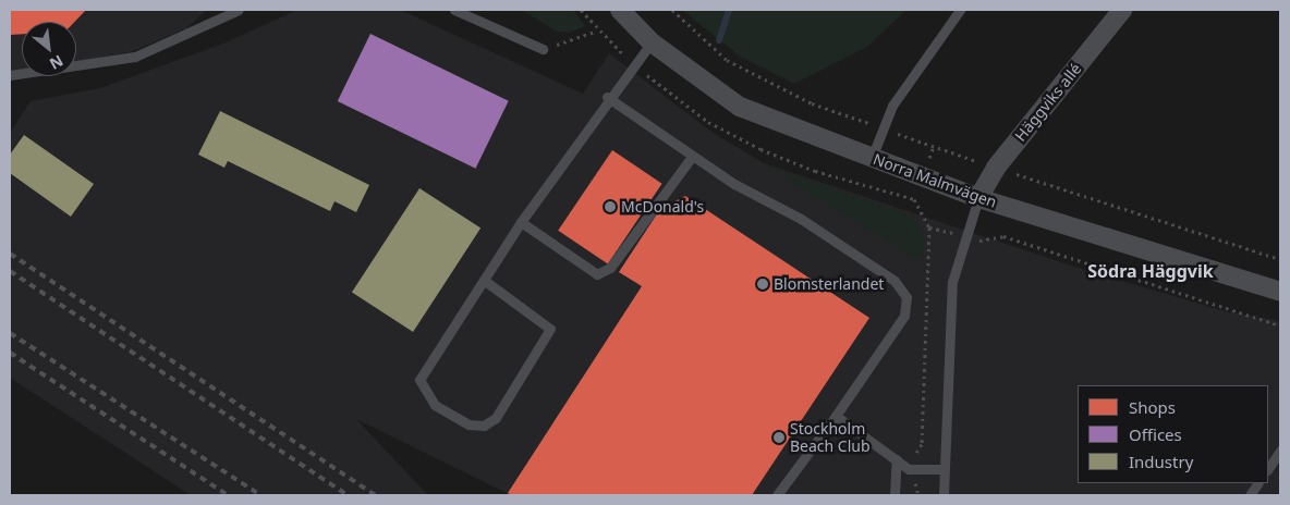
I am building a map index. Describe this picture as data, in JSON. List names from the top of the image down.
{
  "streets": {
    "street": ["Häggviks allé", "Norra Malmvägen"]
  },
  "crossings": [
    ["Häggviks allé", "Norra Malmvägen"]
  ],
  "districts": ["Södra Häggvik"],
  "places": ["McDonald's", "Blomsterlandet", "Stockholm Beach Club"],
  "legend": ["Shops", "Offices", "Industry"],
  "north": "bottom right"
}
